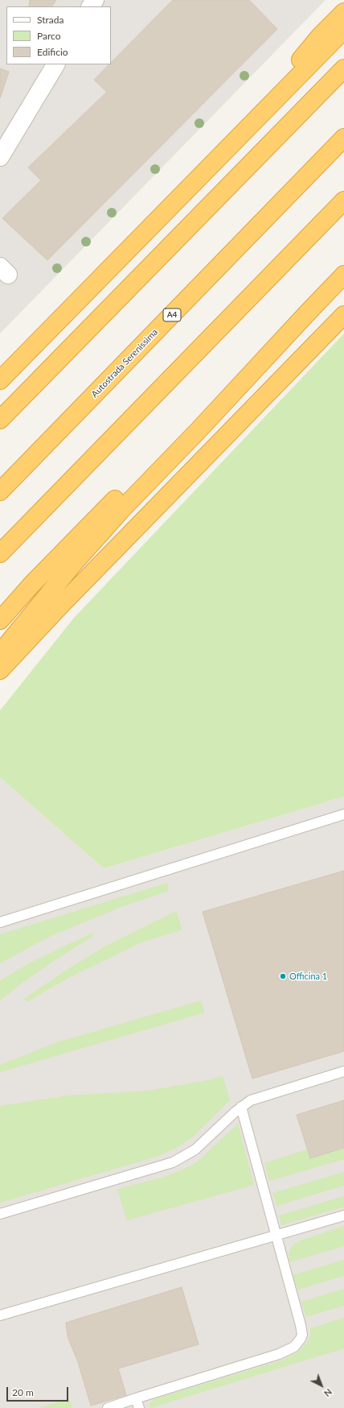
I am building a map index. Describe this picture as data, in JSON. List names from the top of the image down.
{
  "streets": {
    "highway": ["A4", "Autostrada Serenissima"]
  },
  "places": ["Officina 1"],
  "legend": ["Strada", "Parco", "Edificio"],
  "scale_bar": "20 m",
  "north": "bottom right"
}
